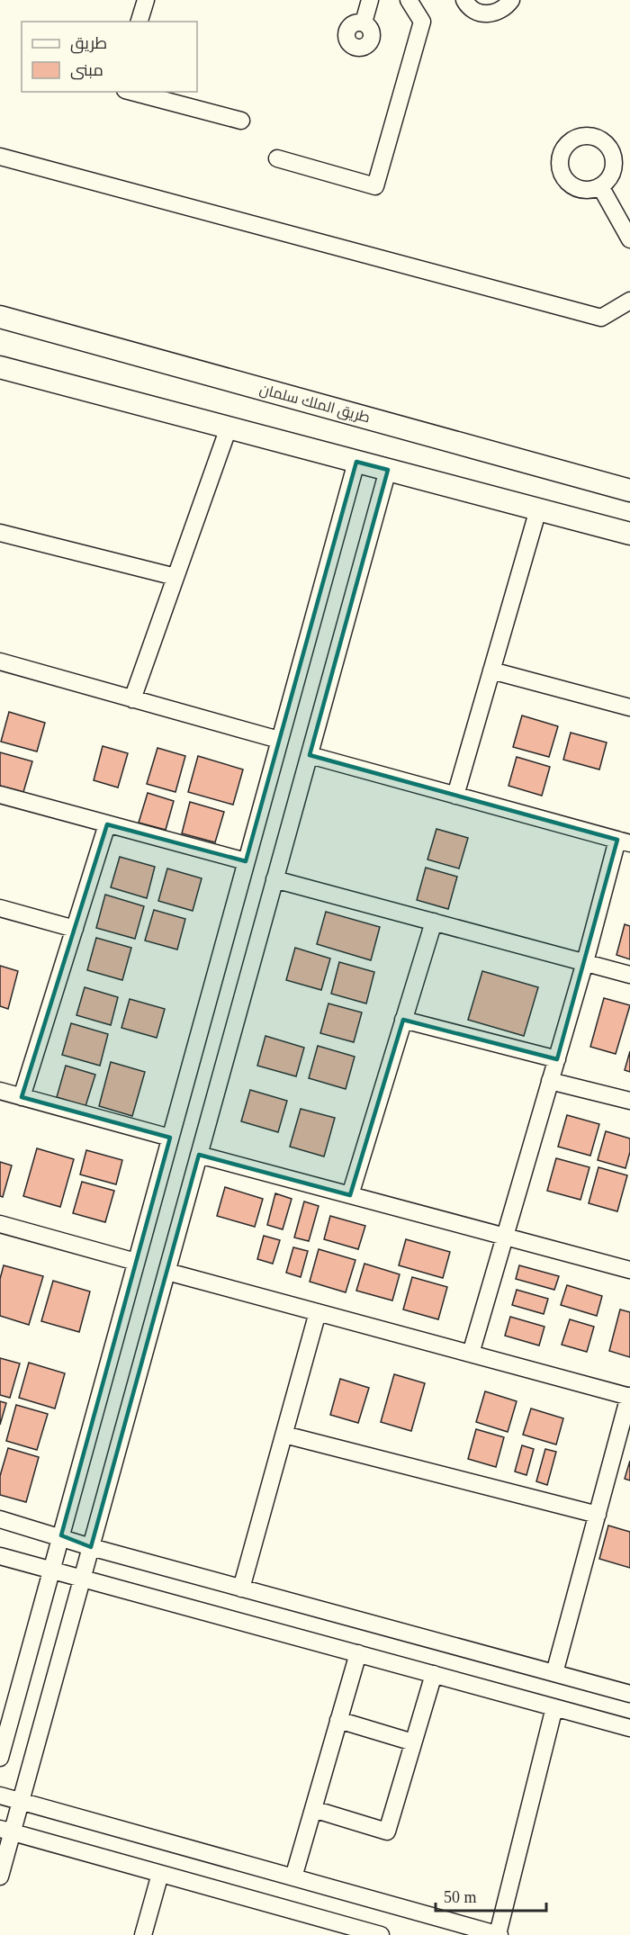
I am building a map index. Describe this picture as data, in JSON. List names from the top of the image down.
{
  "streets": {
    "main road": ["طريق الملك سلمان"]
  },
  "legend": ["طريق", "مبنى"],
  "scale_bar": "50 m"
}
